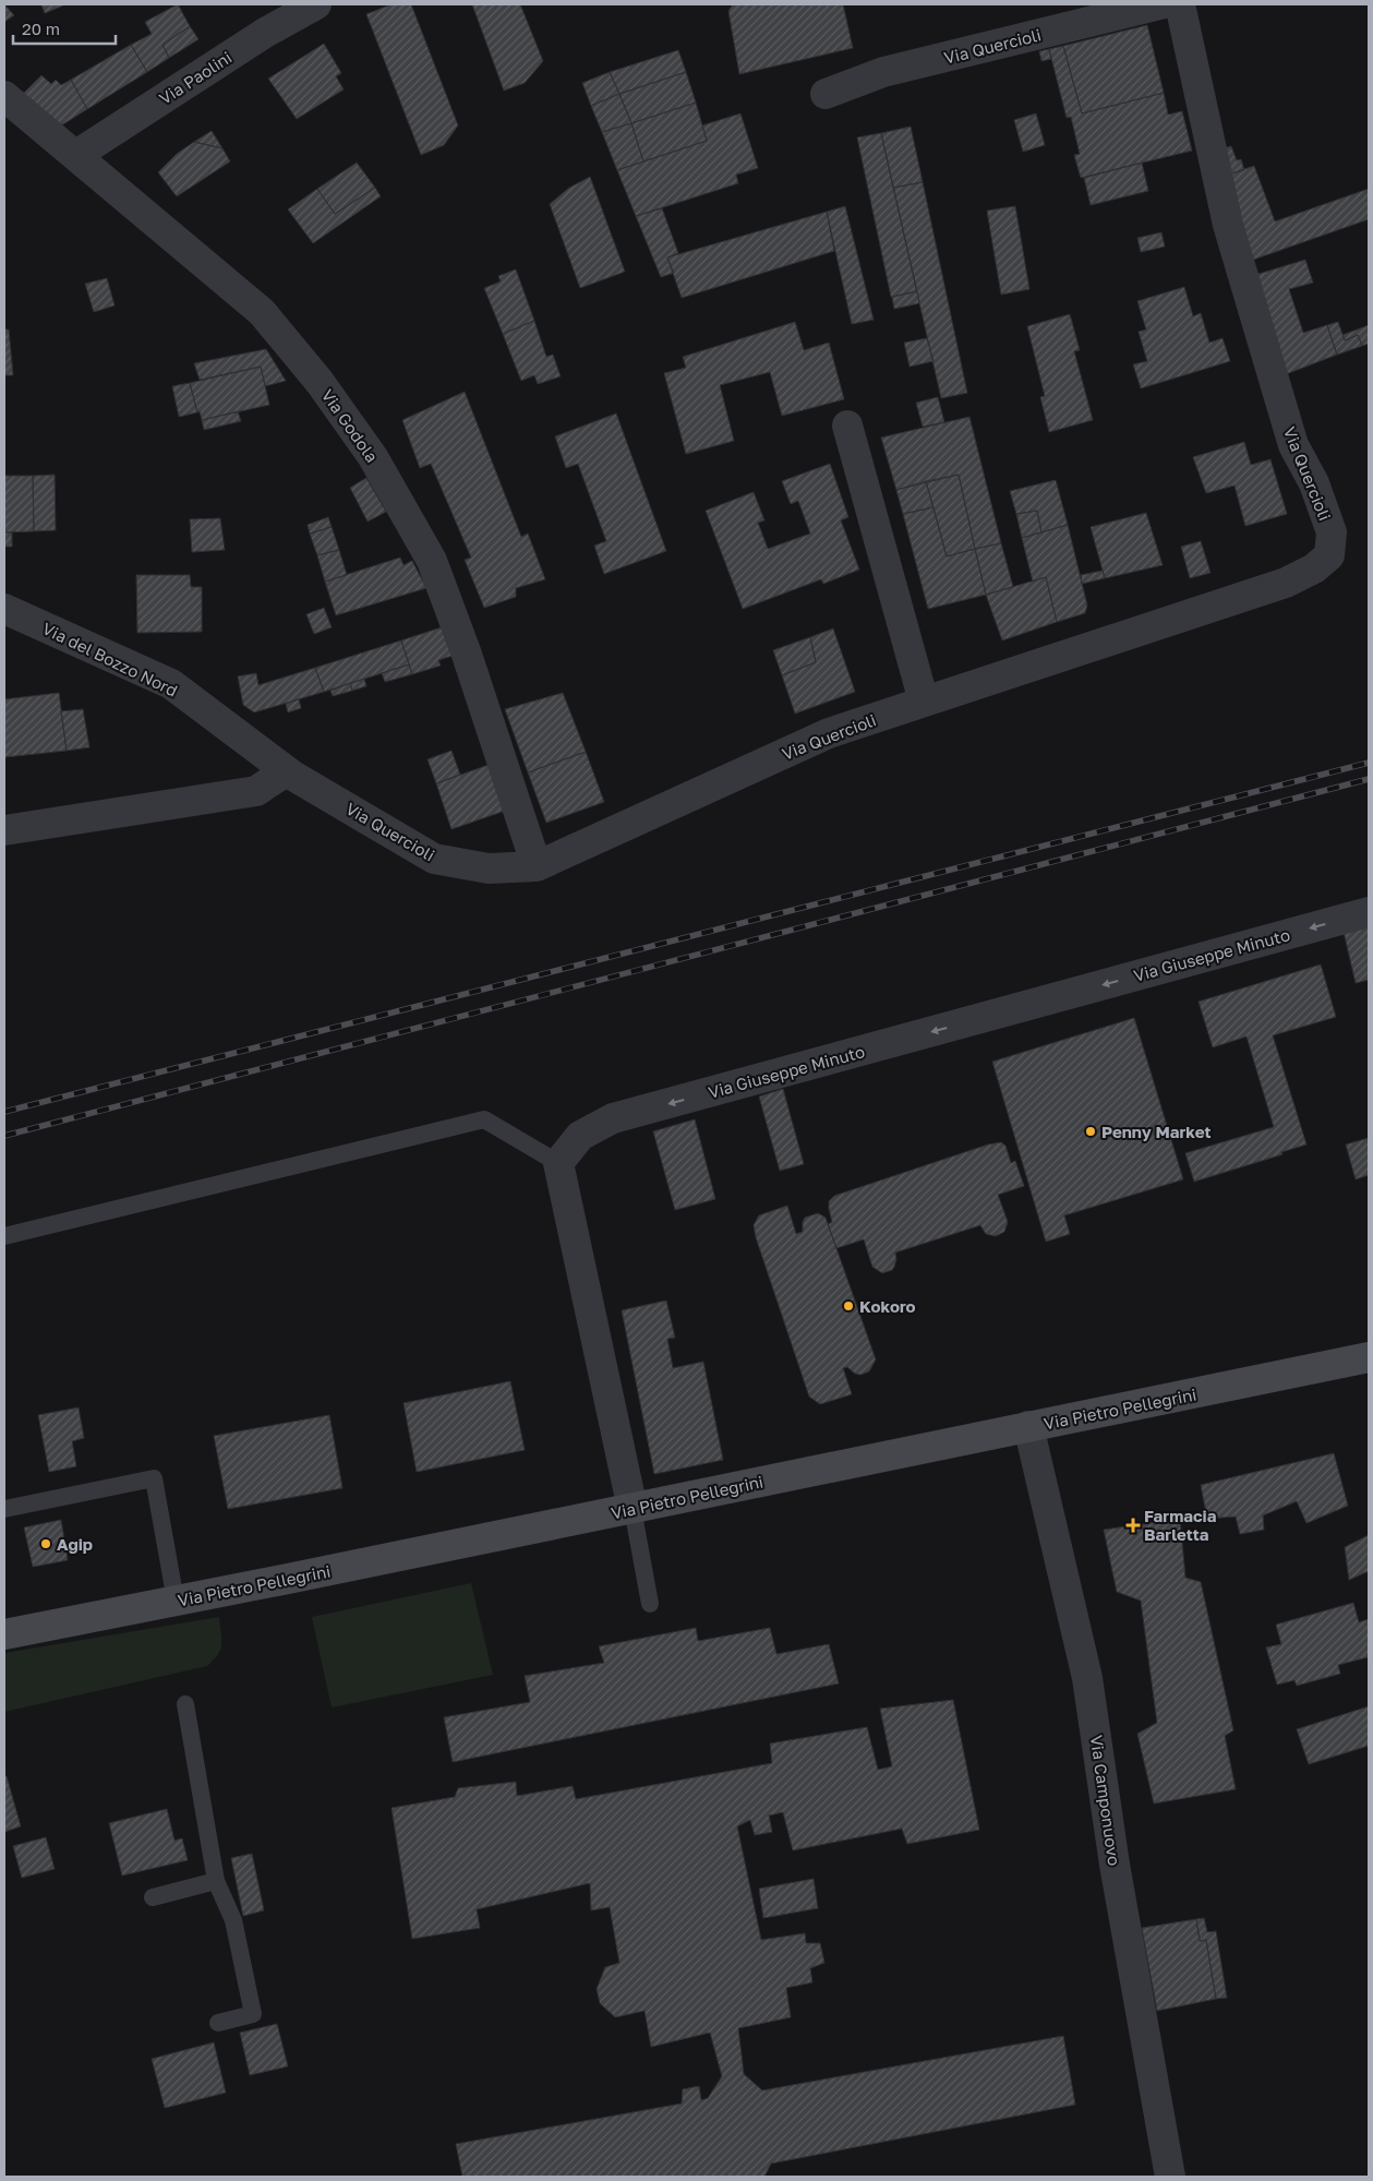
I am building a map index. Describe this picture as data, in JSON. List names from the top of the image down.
{
  "streets": {
    "main road": ["Via Pietro Pellegrini"],
    "street": [
      "Via Quercioli",
      "Via Paolini",
      "Via Godola",
      "Via del Bozzo Nord",
      "Via Giuseppe Minuto",
      "Via Camponuovo"
    ]
  },
  "crossings": [
    ["Via Quercioli", "Via Godola"],
    ["Via Quercioli", "Via del Bozzo Nord"],
    ["Via Paolini", "Via Godola"],
    ["Via Pietro Pellegrini", "Via Camponuovo"]
  ],
  "one_way": ["Via Giuseppe Minuto"],
  "places": {
    "other": ["Penny Market", "Kokoro", "Agip"],
    "health": ["Farmacia Barletta"]
  },
  "scale_bar": "20 m"
}
